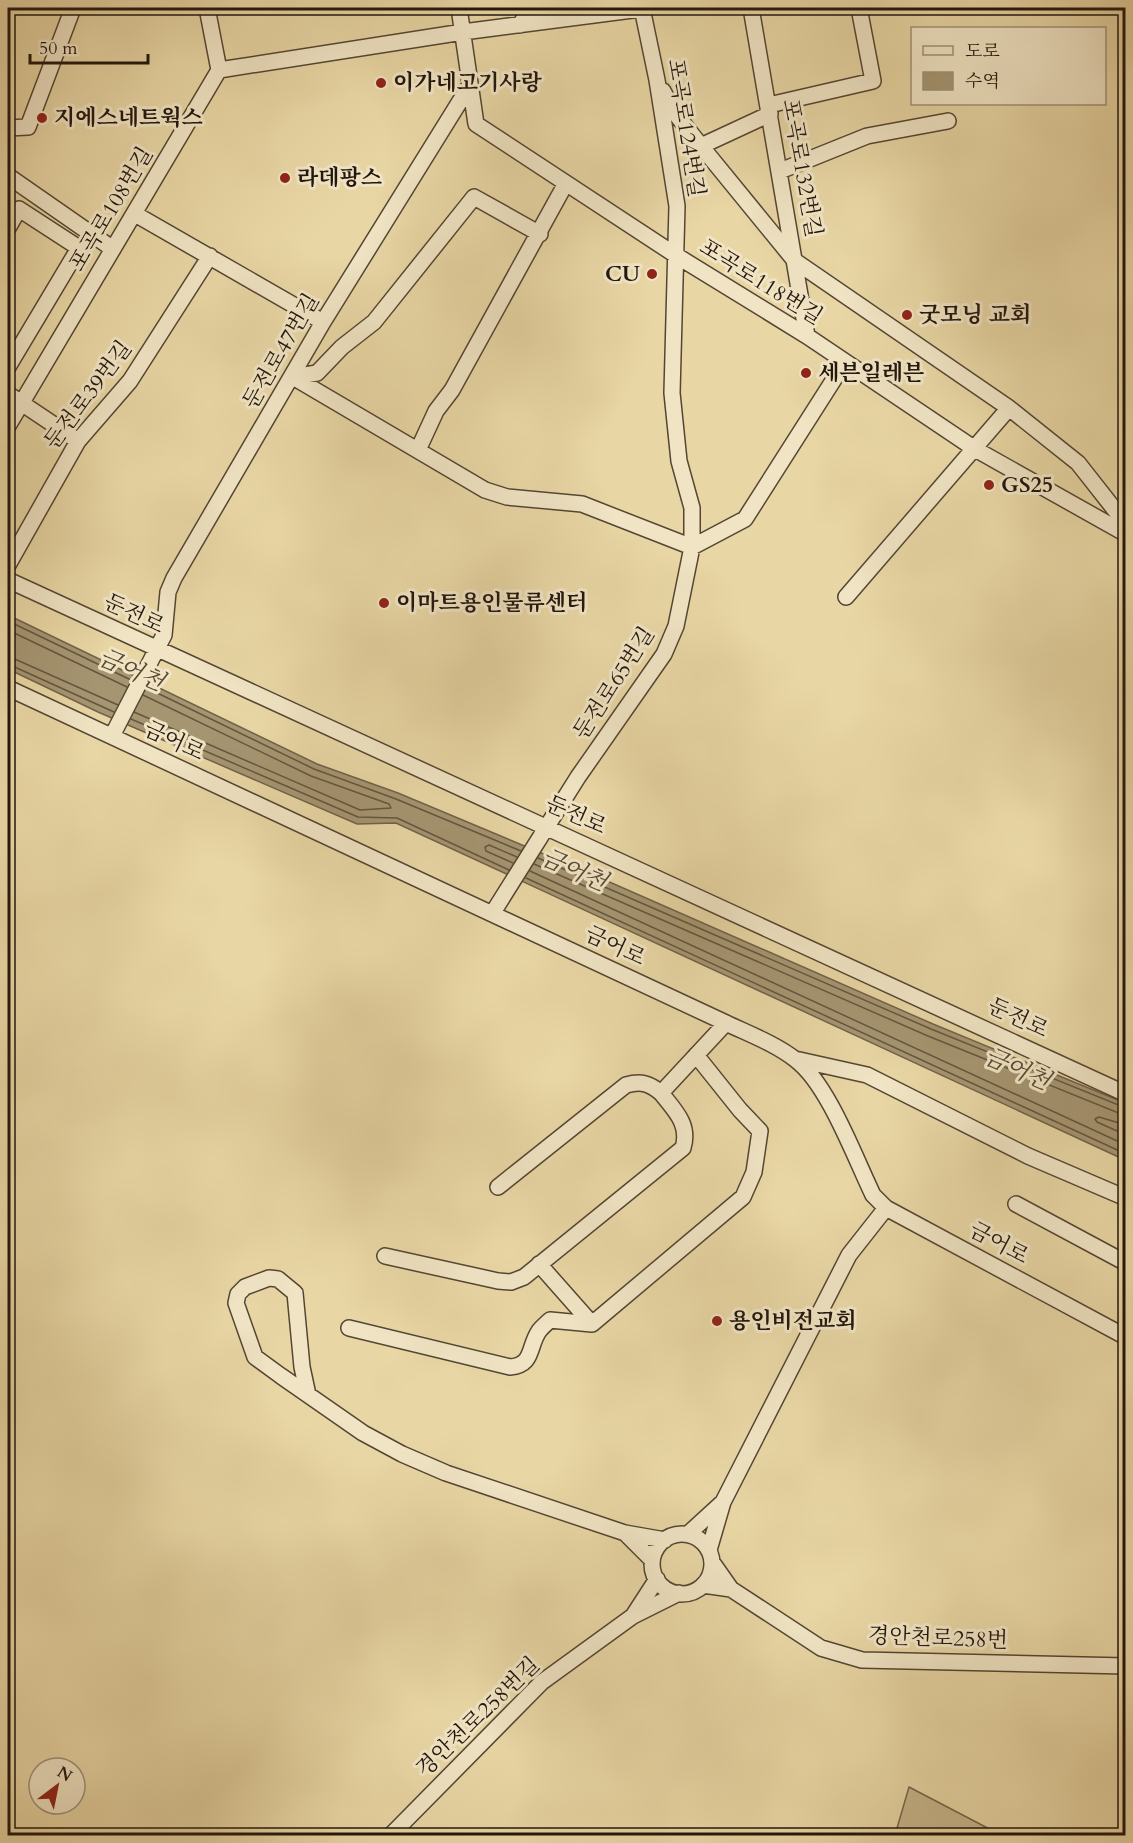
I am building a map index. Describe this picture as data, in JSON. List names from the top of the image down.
{
  "streets": {
    "street": [
      "포곡로124번길",
      "포곡로132번길",
      "포곡로108번길",
      "포곡로118번길",
      "둔전로47번길",
      "둔전로39번길",
      "둔전로",
      "둔전로65번길",
      "금어로",
      "경안천로258번",
      "경안천로258번길"
    ]
  },
  "crossings": [
    ["포곡로124번길", "포곡로118번길"],
    ["포곡로124번길", "둔전로65번길"],
    ["포곡로132번길", "포곡로118번길"],
    ["포곡로118번길", "둔전로47번길"],
    ["둔전로47번길", "둔전로"],
    ["둔전로47번길", "금어로"],
    ["둔전로", "둔전로65번길"],
    ["둔전로65번길", "금어로"]
  ],
  "water": ["금어천"],
  "places": [
    "이가네고기사랑",
    "지에스네트웍스",
    "라데팡스",
    "CU",
    "굿모닝 교회",
    "세븐일레븐",
    "GS25",
    "이마트용인물류센터",
    "용인비전교회"
  ],
  "legend": ["도로", "수역"],
  "scale_bar": "50 m",
  "north": "top right"
}
